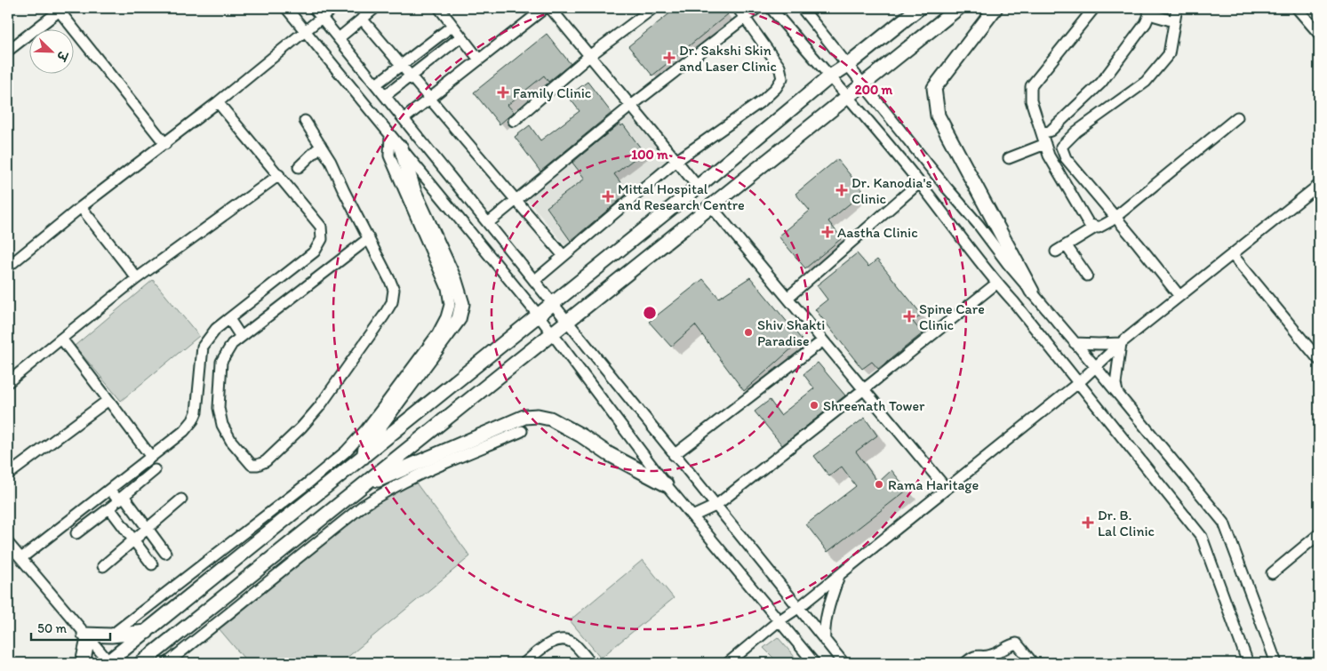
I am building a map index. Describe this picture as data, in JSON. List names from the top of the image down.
{
  "places": {
    "health": [
      "Dr. Sakshi Skin and Laser Clinic",
      "Family Clinic",
      "Dr. Kanodia's Clinic",
      "Mittal Hospital and Research Centre",
      "Aastha Clinic",
      "Spine Care Clinic",
      "Dr. B. Lal Clinic"
    ],
    "other": ["Shiv Shakti Paradise", "Shreenath Tower", "Rama Haritage"]
  },
  "scale_bar": "50 m",
  "north": "bottom right",
  "rings": ["200 m", "100 m"]
}
